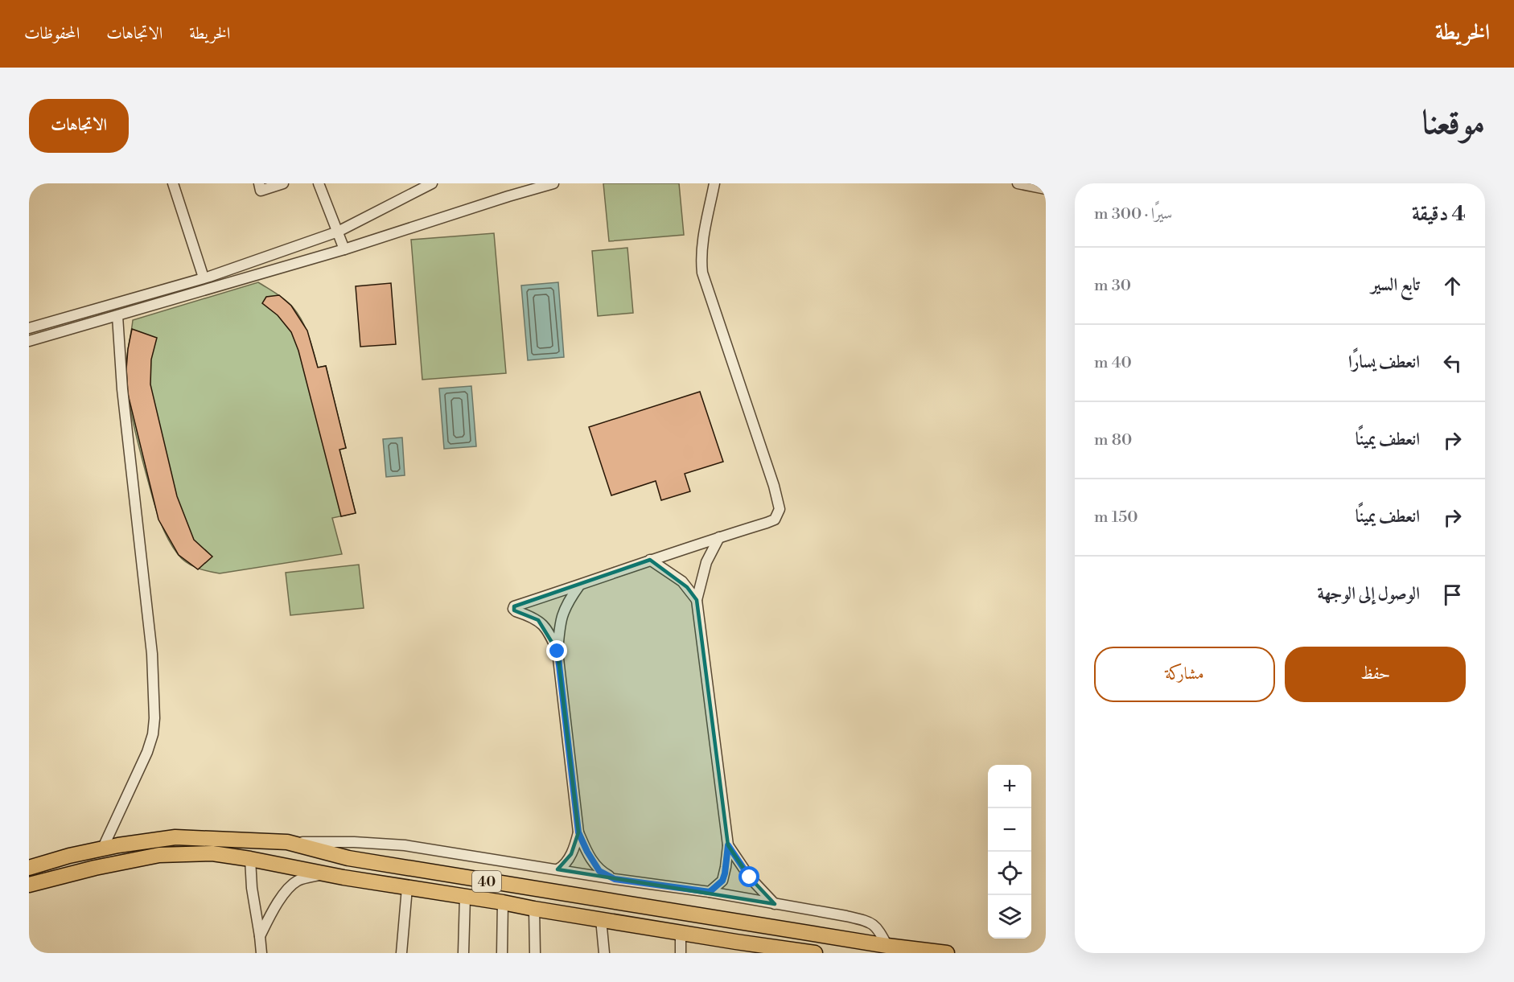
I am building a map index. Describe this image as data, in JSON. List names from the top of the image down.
{
  "streets": {
    "highway": ["40"]
  },
  "page": {
    "header": "الخريطة",
    "nav": ["الخريطة", "الاتجاهات", "المحفوظات"],
    "title": "موقعنا",
    "buttons": [
      "الاتجاهات",
      ["حفظ", "مشاركة"]
    ],
    "heading": ["4 دقيقة", "سيرًا · 300 m"],
    "list": [
      ["تابع السير", "30 m"],
      ["انعطف يسارًا", "40 m"],
      ["انعطف يمينًا", "80 m"],
      ["انعطف يمينًا", "150 m"],
      "الوصول إلى الوجهة"
    ],
    "map_buttons": ["+", "−"]
  }
}
